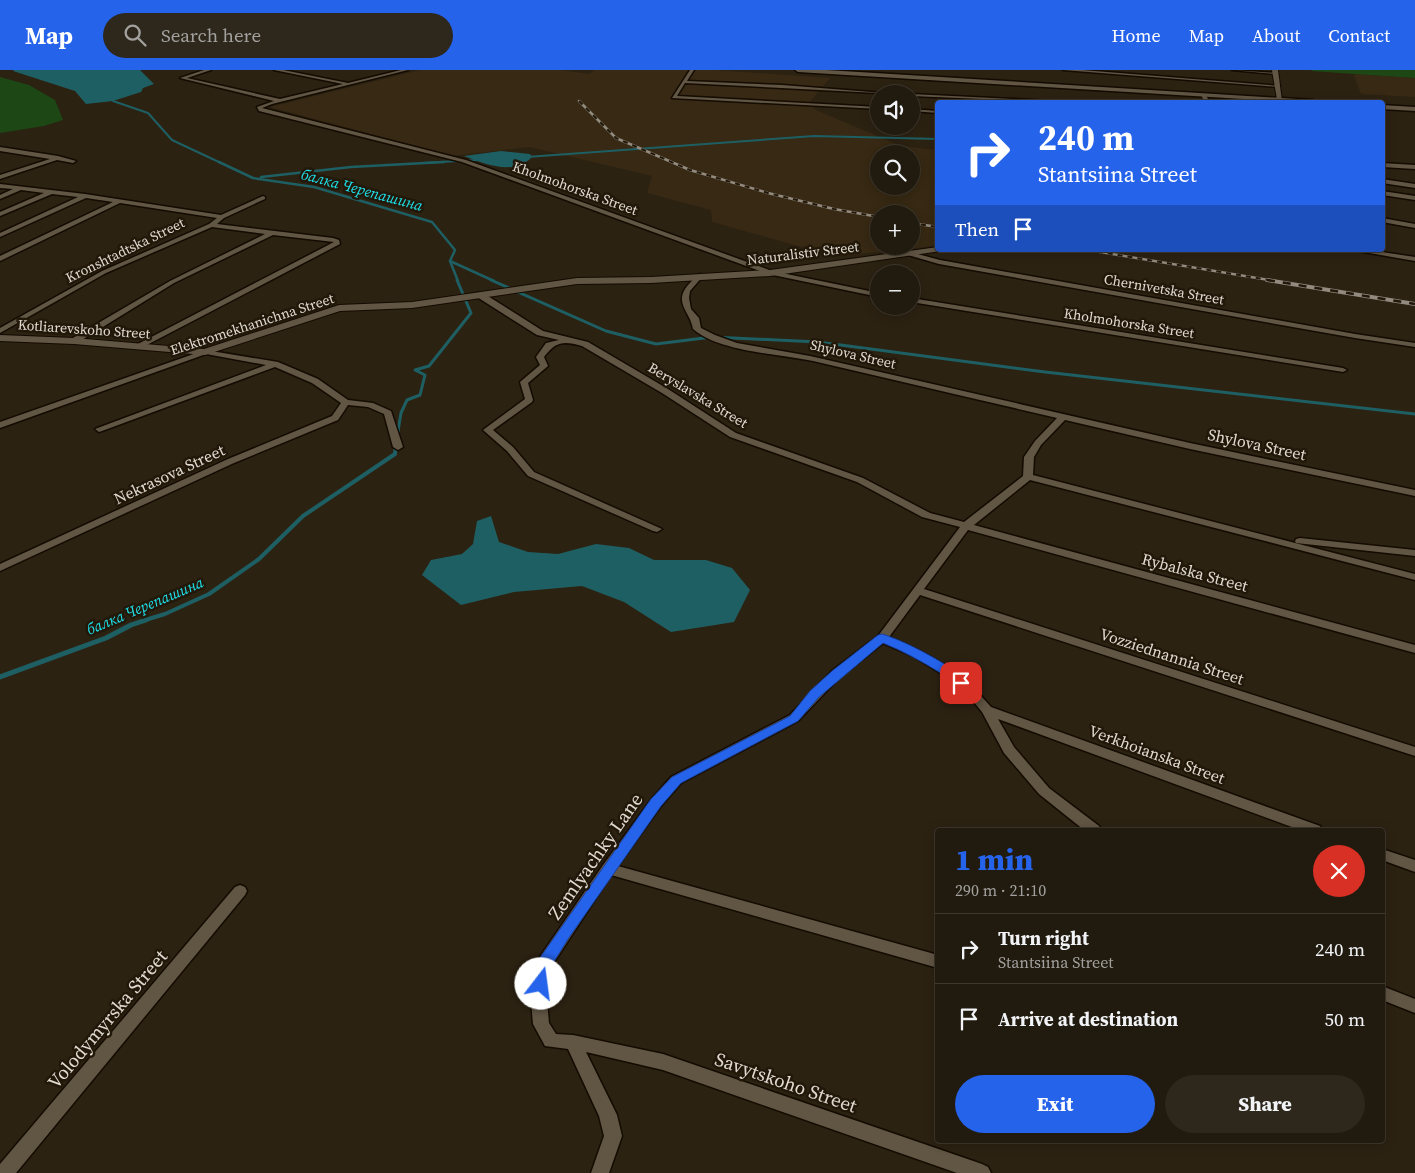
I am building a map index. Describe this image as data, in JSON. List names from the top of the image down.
{
  "streets": {
    "street": [
      "Kholmohorska Street",
      "Kronshtadtska Street",
      "Naturalistiv Street",
      "Chernivetska Street",
      "Elektromekhanichna Street",
      "Kotliarevskoho Street",
      "Shylova Street",
      "Beryslavska Street",
      "Nekrasova Street",
      "Rybalska Street",
      "Vozziednannia Street",
      "Verkhoianska Street",
      "Zemlyachky Lane",
      "Volodymyrska Street",
      "Savytskoho Street"
    ]
  },
  "crossings": [
    ["Kholmohorska Street", "Naturalistiv Street"],
    ["Naturalistiv Street", "Elektromekhanichna Street"],
    ["Naturalistiv Street", "Shylova Street"],
    ["Elektromekhanichna Street", "Kotliarevskoho Street"],
    ["Elektromekhanichna Street", "Shylova Street"],
    ["Elektromekhanichna Street", "Beryslavska Street"],
    ["Kotliarevskoho Street", "Nekrasova Street"],
    ["Beryslavska Street", "Rybalska Street"],
    ["Zemlyachky Lane", "Savytskoho Street"]
  ],
  "water": ["балка Черепашина"],
  "page": {
    "header": "Map",
    "search": "Search here",
    "nav": [
      "Home",
      "Map",
      "About",
      "Contact"
    ],
    "map_buttons": ["+", "−"],
    "turn": ["240 m", "Stantsiina Street"],
    "then": "Then",
    "heading": ["1 min", "290 m · 21:10"],
    "list": [
      {
        "name": "Turn right",
        "note": "Stantsiina Street",
        "value": "240 m"
      },
      {
        "name": "Arrive at destination",
        "value": "50 m"
      }
    ],
    "buttons": ["Exit", "Share"]
  }
}
